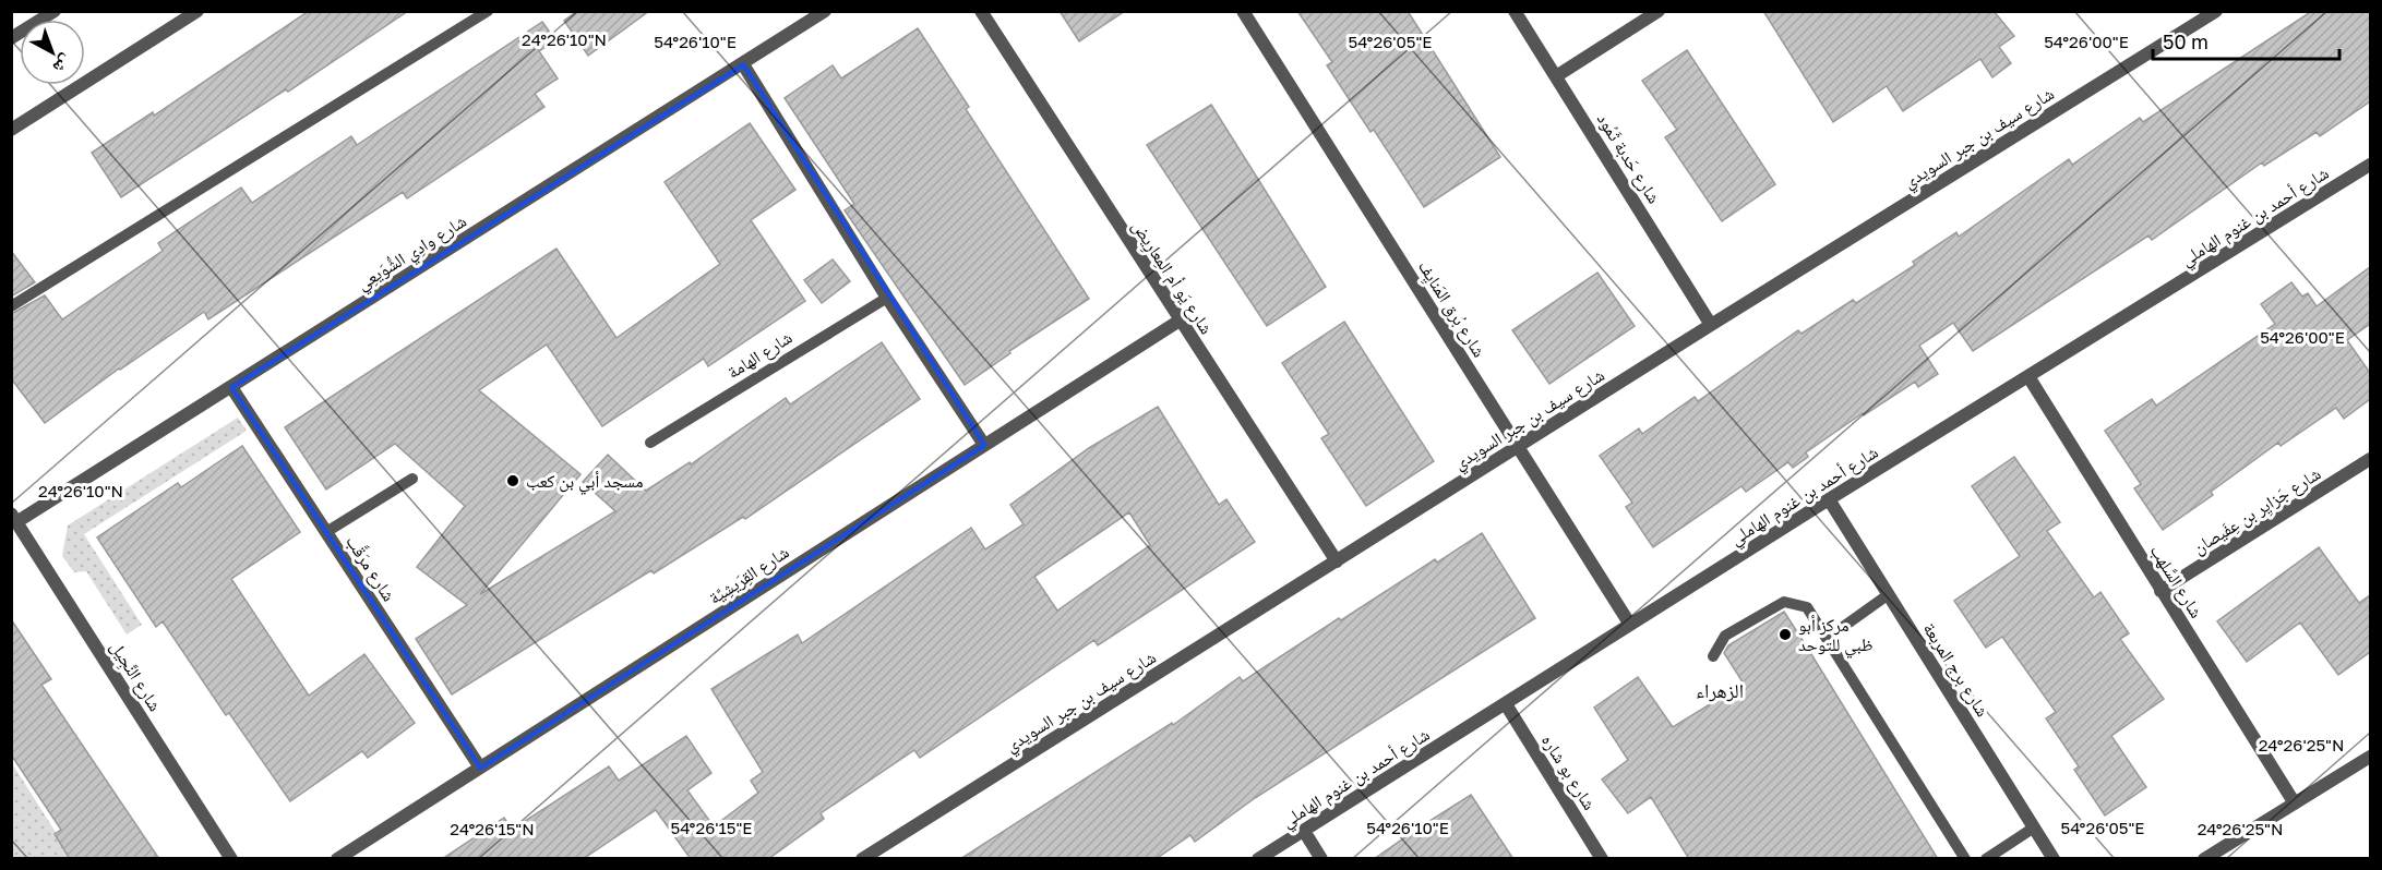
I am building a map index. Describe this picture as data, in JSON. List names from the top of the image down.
{
  "streets": {
    "street": [
      "شارع سيف بن جبر السويدي",
      "شارع حَدبة ثَمُود",
      "شارع أحمد بن غنوم الهاملي",
      "شارع وادِي الشُّوَيعِي",
      "شارع يَو أم المِعارِيض",
      "شارع بُرق المَنايِف",
      "شارع جَزايِر بن عِفَيصان",
      "شارع مرَقَّب",
      "شارع القِرَيشِيَّة",
      "شارع السَّلهب",
      "شارع برج المربعة",
      "شارع النَّجِيل",
      "شارع بو شاره"
    ],
    "lane": ["شارع الهامة"]
  },
  "crossings": [
    ["شارع سيف بن جبر السويدي", "شارع حَدبة ثَمُود"],
    ["شارع سيف بن جبر السويدي", "شارع يَو أم المِعارِيض"],
    ["شارع سيف بن جبر السويدي", "شارع بُرق المَنايِف"],
    ["شارع أحمد بن غنوم الهاملي", "شارع بُرق المَنايِف"],
    ["شارع أحمد بن غنوم الهاملي", "شارع السَّلهب"],
    ["شارع أحمد بن غنوم الهاملي", "شارع برج المربعة"],
    ["شارع أحمد بن غنوم الهاملي", "شارع بو شاره"],
    ["شارع وادِي الشُّوَيعِي", "شارع مرَقَّب"],
    ["شارع وادِي الشُّوَيعِي", "شارع النَّجِيل"],
    ["شارع يَو أم المِعارِيض", "شارع القِرَيشِيَّة"],
    ["شارع جَزايِر بن عِفَيصان", "شارع السَّلهب"],
    ["شارع مرَقَّب", "شارع القِرَيشِيَّة"]
  ],
  "districts": ["الزهراء"],
  "places": ["مسجد أبي بن كعب", "مركز أبو ظبي للتوحد"],
  "scale_bar": "50 m",
  "north": "bottom right",
  "coordinates": [
    "24°26'10\"N",
    "54°26'10\"E",
    "54°26'05\"E",
    "54°26'00\"E",
    "24°26'25\"N",
    "54°26'15\"E",
    "24°26'15\"N"
  ]
}
